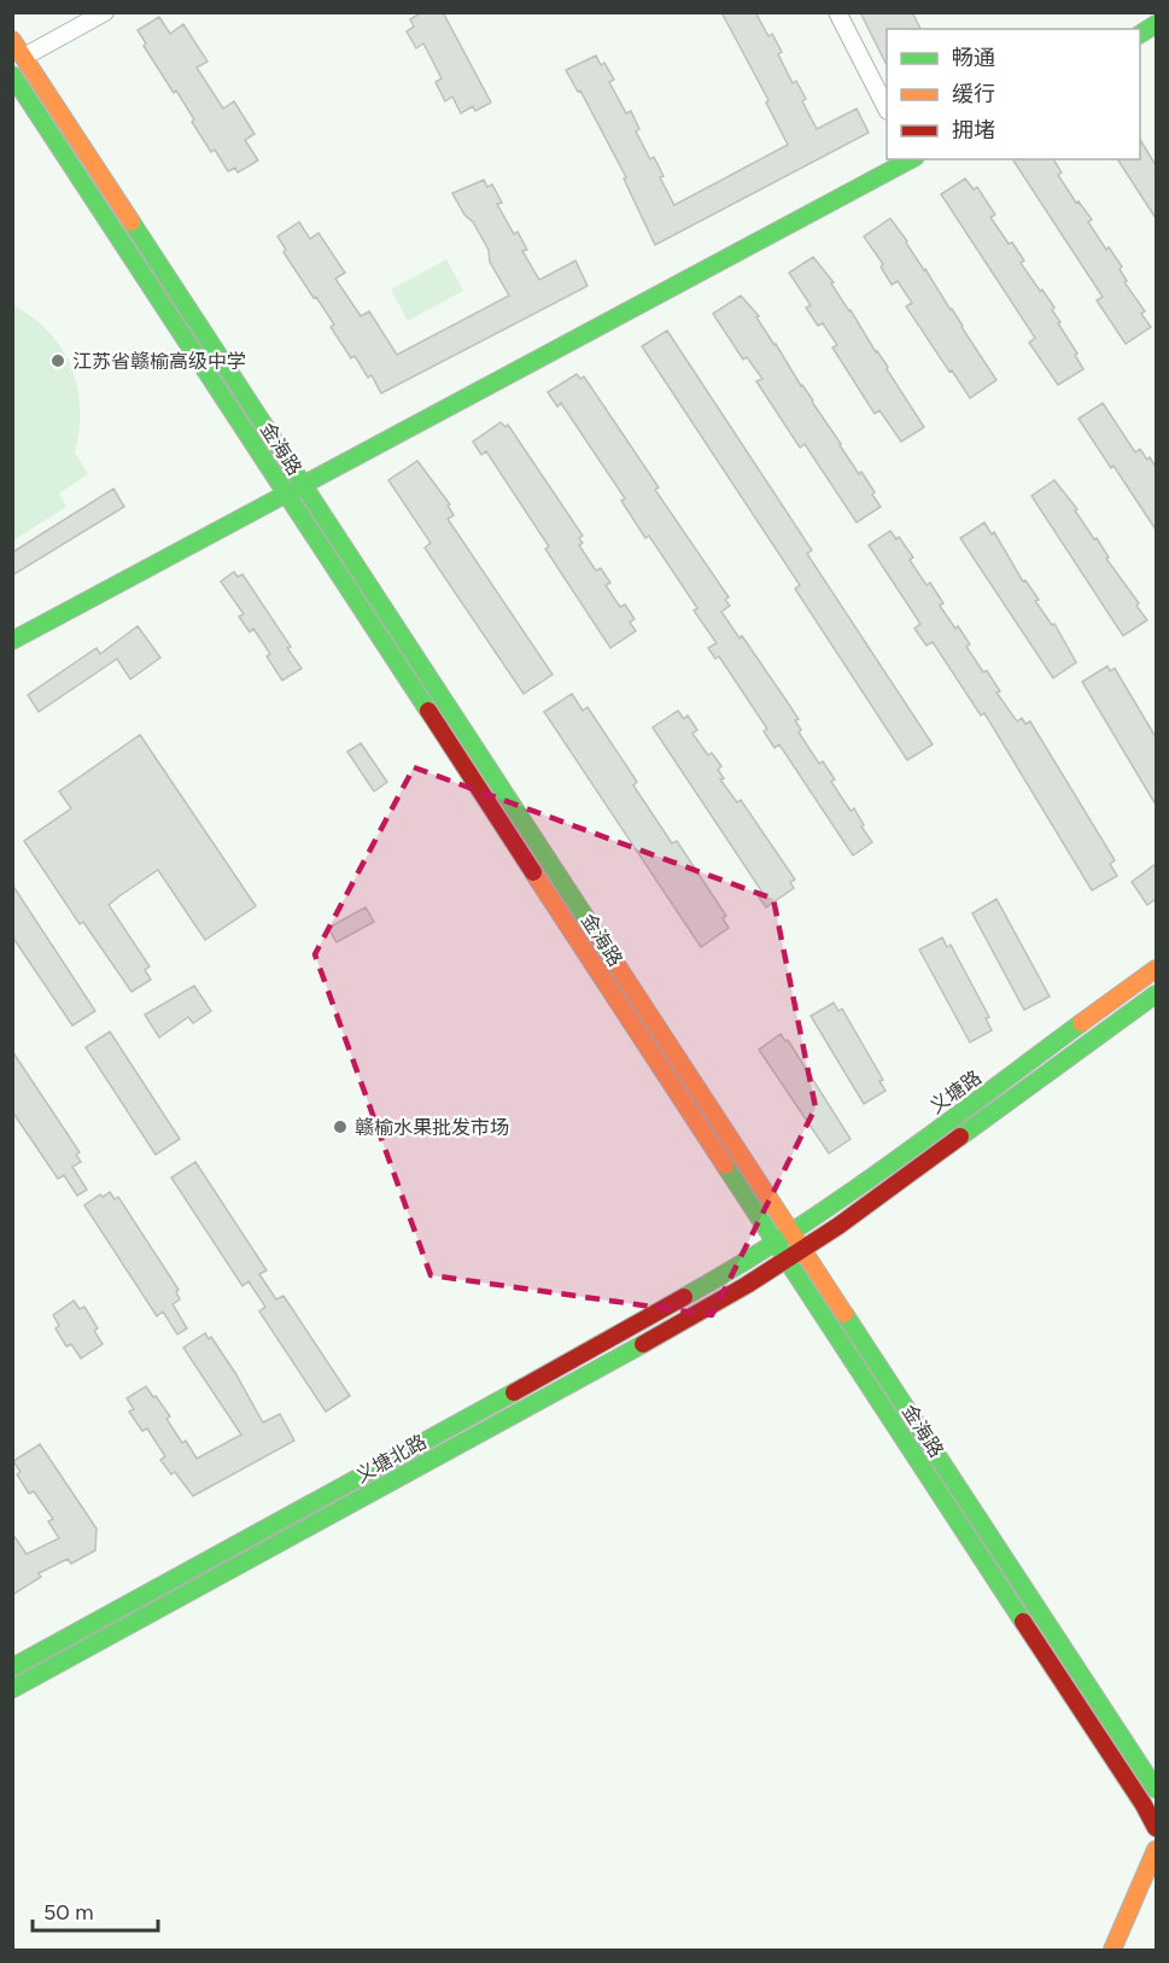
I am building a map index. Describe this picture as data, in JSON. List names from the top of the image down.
{
  "streets": {
    "main road": ["金海路", "义塘路", "义塘北路"]
  },
  "crossings": [
    ["金海路", "义塘路"],
    ["金海路", "义塘北路"],
    ["义塘路", "义塘北路"]
  ],
  "places": ["江苏省赣榆高级中学", "赣榆水果批发市场"],
  "legend": ["畅通", "缓行", "拥堵"],
  "scale_bar": "50 m"
}
